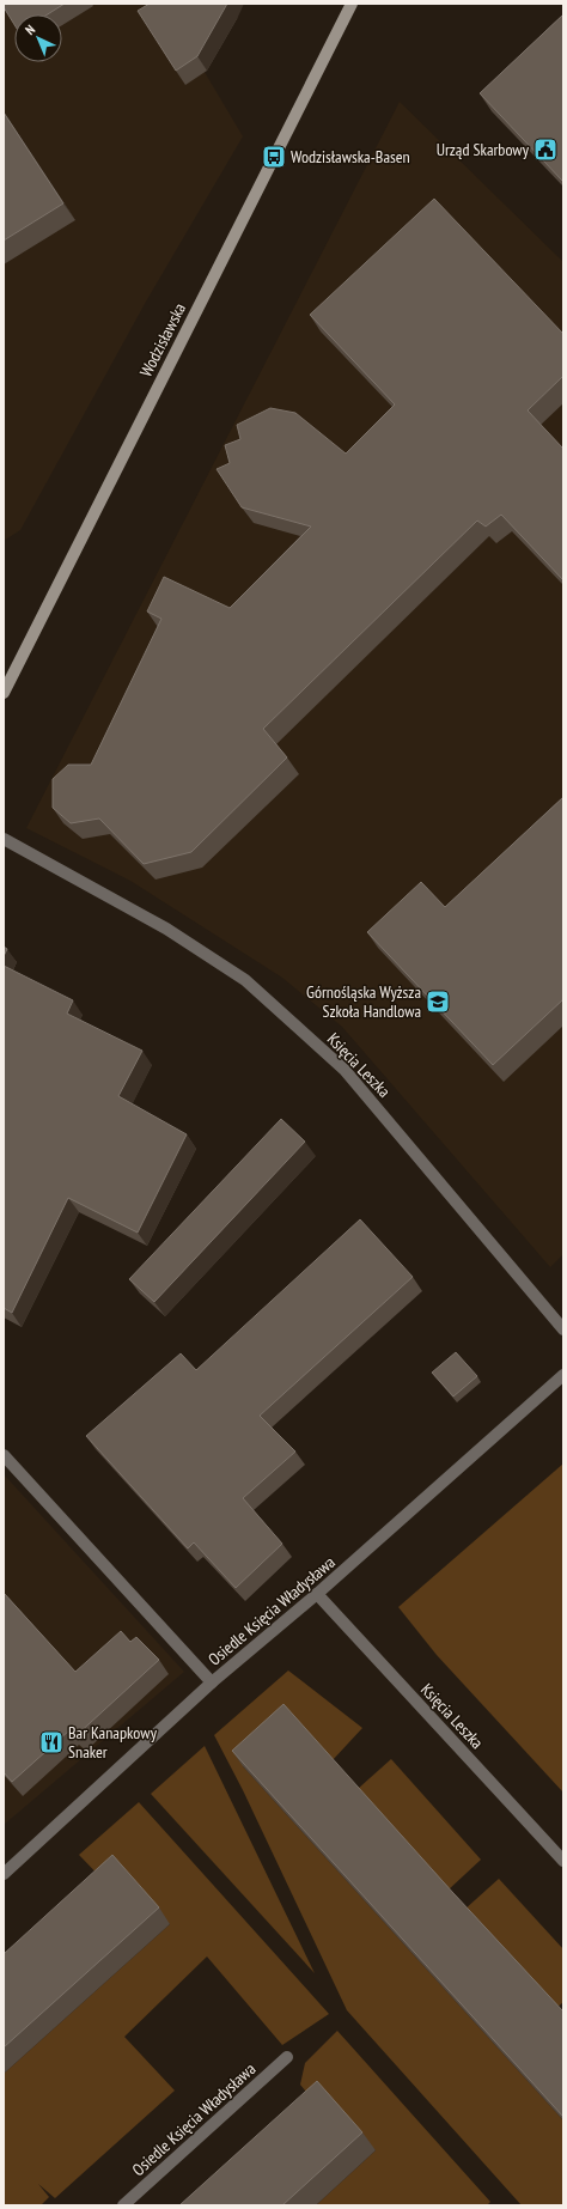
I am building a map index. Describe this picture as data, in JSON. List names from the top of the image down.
{
  "streets": {
    "street": ["Wodzisławska", "Księcia Leszka", "Osiedle Księcia Władysława"]
  },
  "crossings": [
    ["Księcia Leszka", "Osiedle Księcia Władysława"]
  ],
  "places": {
    "public building": ["Urząd Skarbowy"],
    "bus stop": ["Wodzisławska-Basen"],
    "school or university": ["Górnośląska Wyższa Szkoła Handlowa"],
    "restaurant": ["Bar Kanapkowy Snaker"]
  },
  "north": "top left"
}
